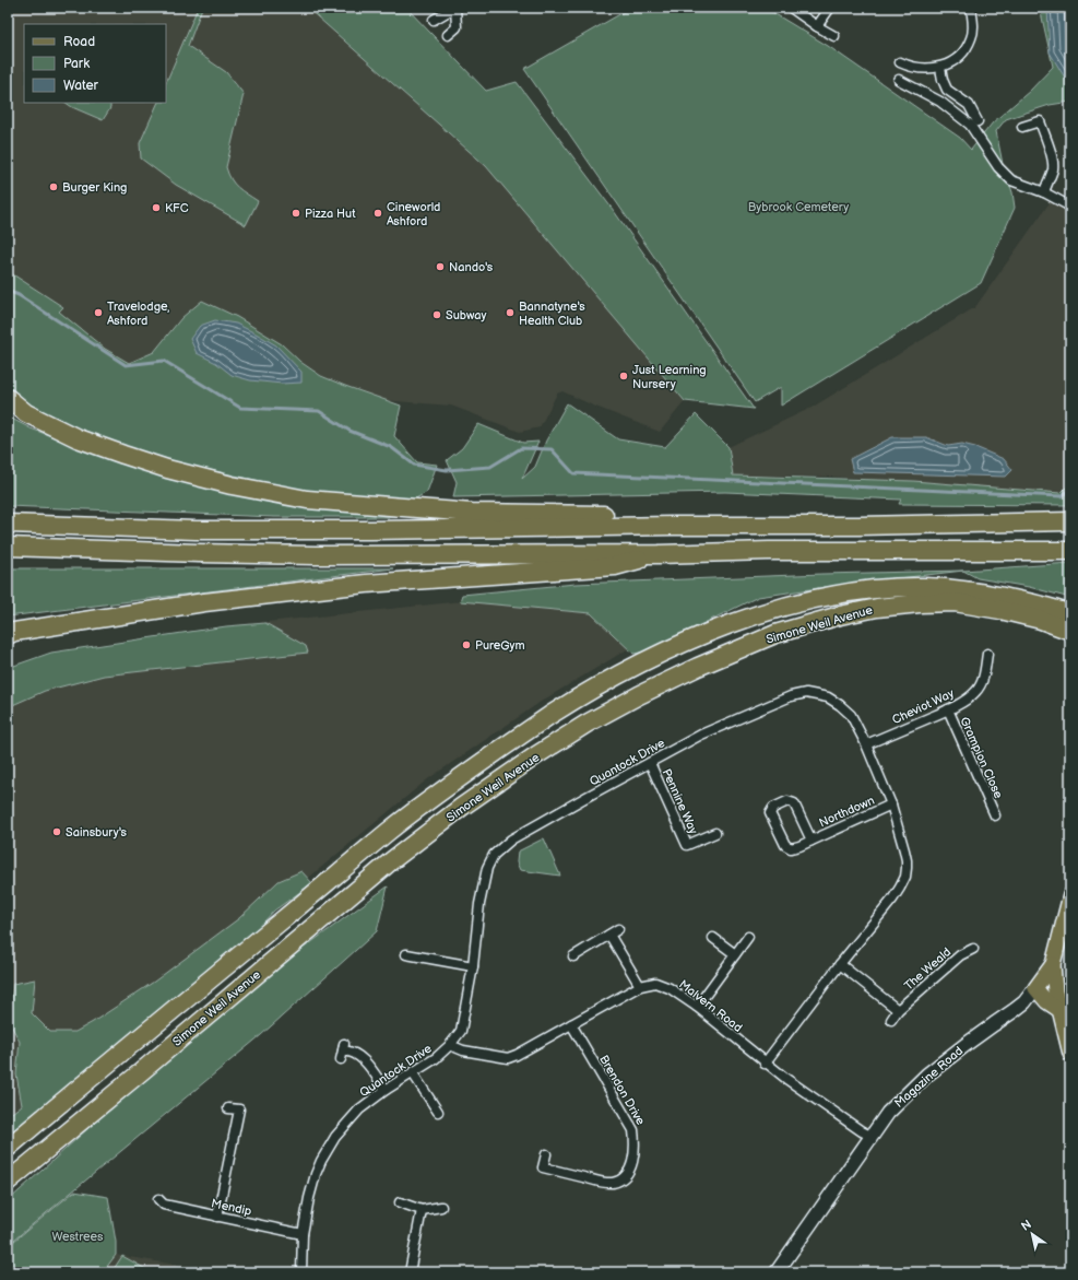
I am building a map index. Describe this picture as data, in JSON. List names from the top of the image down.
{
  "streets": {
    "highway": ["Simone Weil Avenue"],
    "main road": ["Magazine Road"],
    "street": [
      "Cheviot Way",
      "Grampion Close",
      "Quantock Drive",
      "Pennine Way",
      "Northdown",
      "The Weald",
      "Malvern Road",
      "Brendon Drive",
      "Mendip"
    ]
  },
  "crossings": [
    ["Cheviot Way", "Grampion Close"],
    ["Cheviot Way", "Quantock Drive"],
    ["Quantock Drive", "Pennine Way"],
    ["Quantock Drive", "Northdown"],
    ["Quantock Drive", "Malvern Road"],
    ["Quantock Drive", "Mendip"],
    ["Malvern Road", "Magazine Road"],
    ["Malvern Road", "Brendon Drive"]
  ],
  "parks": ["Bybrook Cemetery", "Westrees"],
  "places": [
    "Burger King",
    "KFC",
    "Pizza Hut",
    "Cineworld Ashford",
    "Nando's",
    "Travelodge, Ashford",
    "Bannatyne's Health Club",
    "Subway",
    "Just Learning Nursery",
    "PureGym",
    "Sainsbury's"
  ],
  "legend": ["Road", "Park", "Water"],
  "north": "top left"
}
